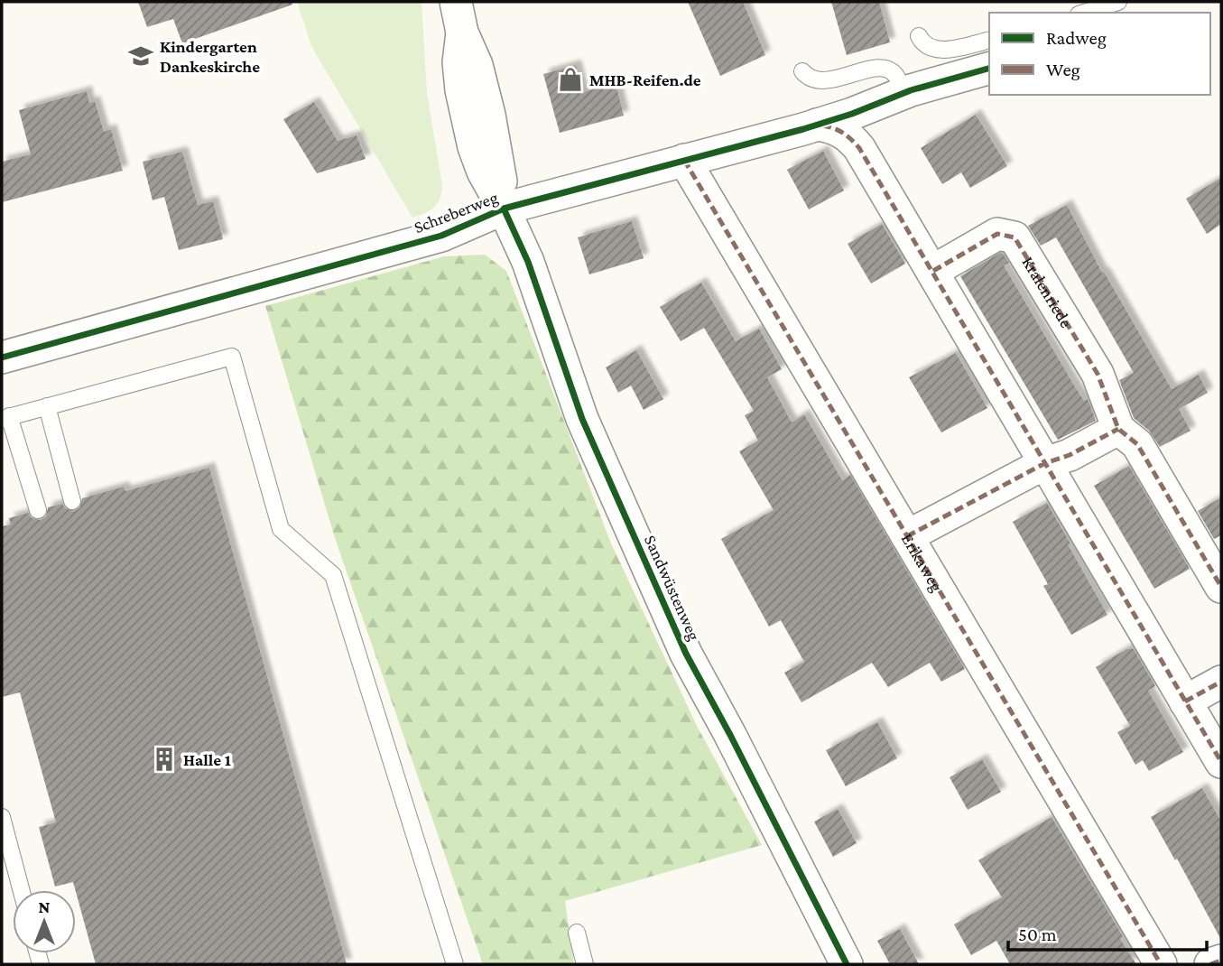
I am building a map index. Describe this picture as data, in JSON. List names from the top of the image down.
{
  "streets": {
    "street": [
      "Schreberweg",
      "Kralenriede",
      "Erikaweg",
      "Sandwüstenweg"
    ]
  },
  "crossings": [
    ["Schreberweg", "Erikaweg"],
    ["Schreberweg", "Sandwüstenweg"]
  ],
  "places": {
    "school or university": ["Kindergarten Dankeskirche"],
    "shop": ["MHB-Reifen.de"],
    "building": ["Halle 1"]
  },
  "legend": ["Radweg", "Weg"],
  "scale_bar": "50 m",
  "north": "top"
}
